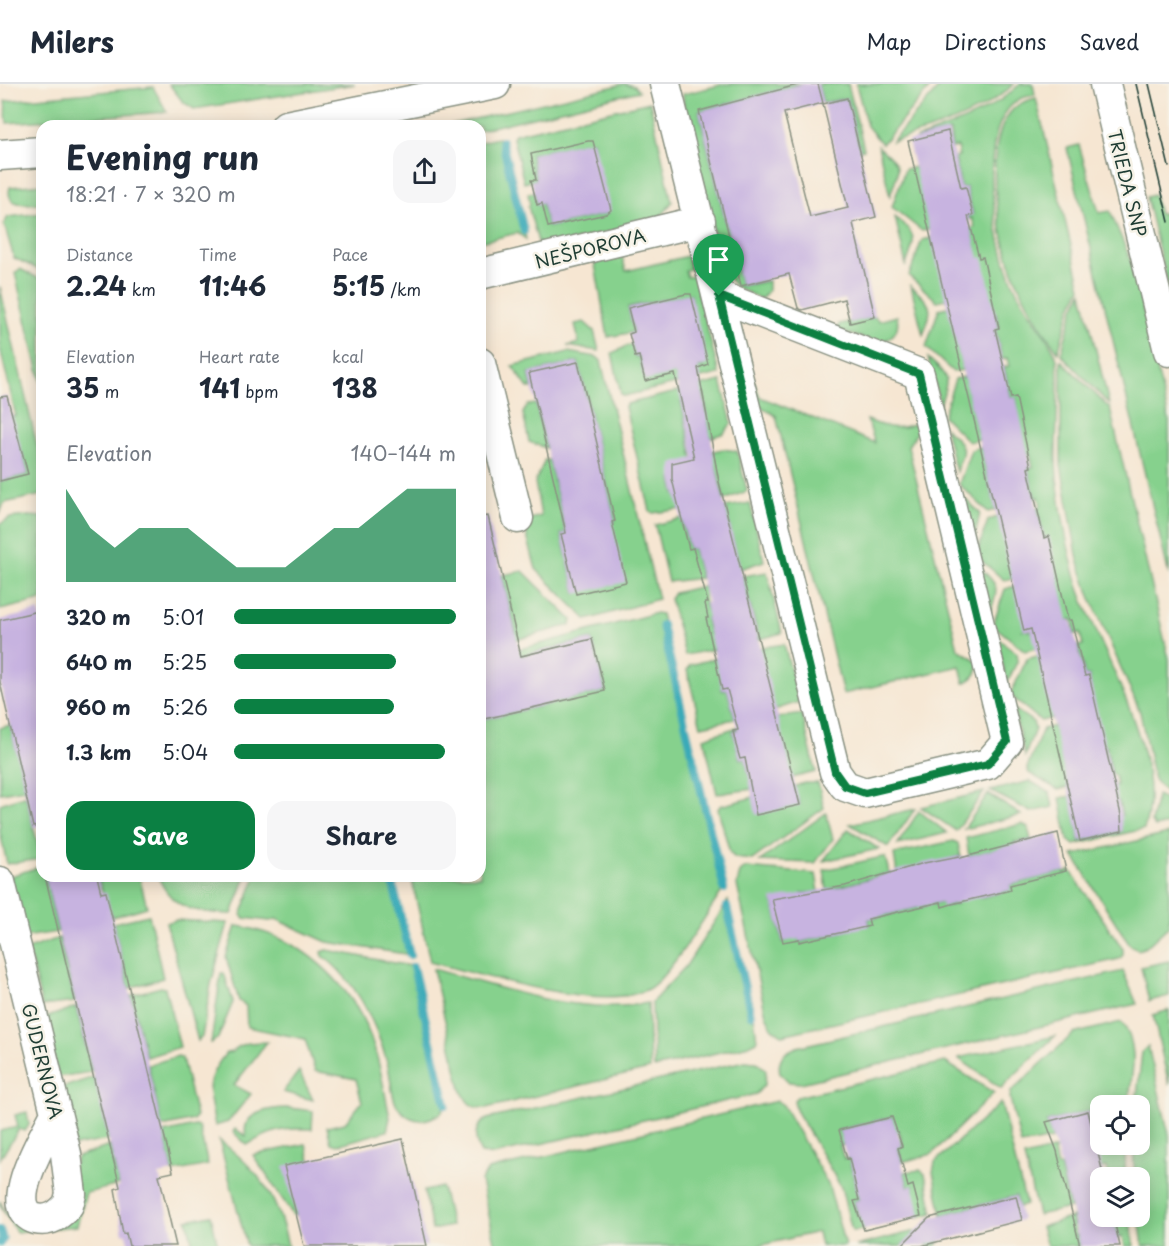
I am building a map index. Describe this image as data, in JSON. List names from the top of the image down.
{
  "streets": {
    "street": ["TRIEDA SNP", "NEŠPOROVA", "GUDERNOVA"]
  },
  "page": {
    "header": "Milers",
    "nav": ["Map", "Directions", "Saved"],
    "heading": ["Evening run", "18:21 · 7 × 320 m"],
    "stats": [
      ["Distance", "2.24 km"],
      ["Time", "11:46"],
      ["Pace", "5:15 /km"],
      ["Elevation", "35 m"],
      ["Heart rate", "141 bpm"],
      ["kcal", "138"]
    ],
    "chart": ["Elevation", "140–144 m"],
    "list": [
      {
        "name": "320 m",
        "note": "5:01"
      },
      {
        "name": "640 m",
        "note": "5:25"
      },
      {
        "name": "960 m",
        "note": "5:26"
      },
      {
        "name": "1.3 km",
        "note": "5:04"
      }
    ],
    "buttons": ["Save", "Share"]
  }
}
